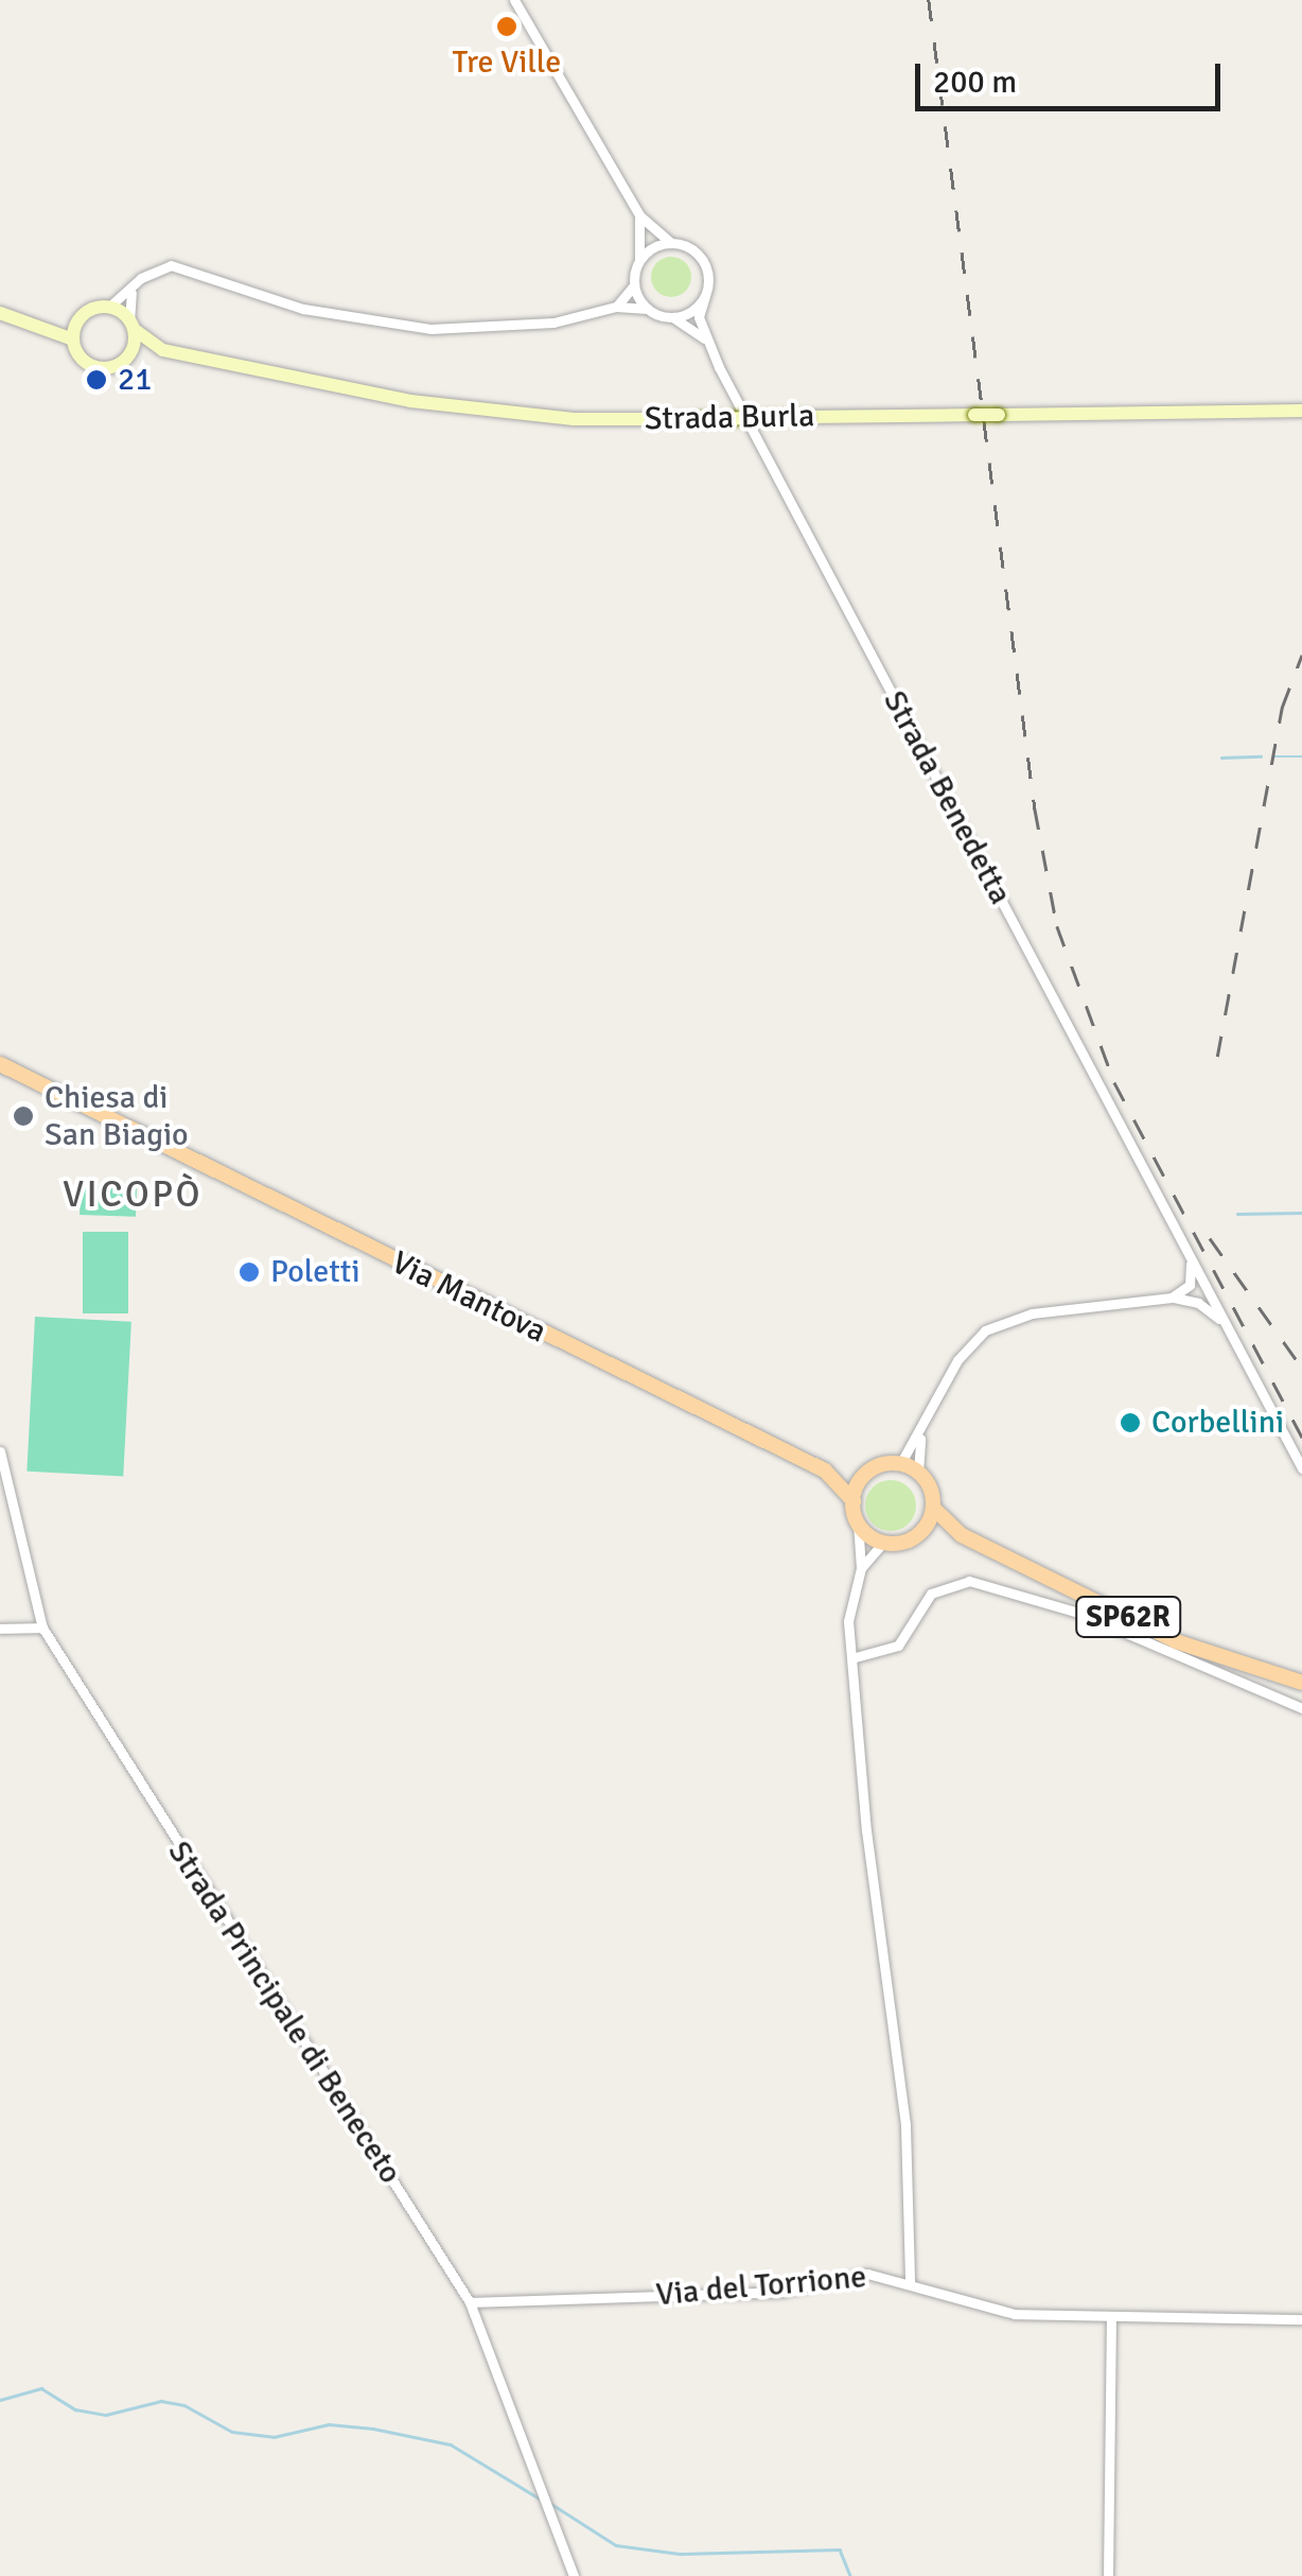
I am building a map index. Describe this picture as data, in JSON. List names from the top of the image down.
{
  "streets": {
    "main road": ["Strada Burla", "Via Mantova", "SP62R"],
    "street": ["Strada Benedetta", "Strada Principale di Beneceto", "Via del Torrione"]
  },
  "crossings": [
    ["Via Mantova", "SP62R"],
    ["Strada Principale di Beneceto", "Via del Torrione"]
  ],
  "districts": ["VICOPÒ"],
  "places": [
    "Tre Ville",
    "21",
    "Chiesa di San Biagio",
    "Poletti",
    "Corbellini"
  ],
  "scale_bar": "200 m"
}
